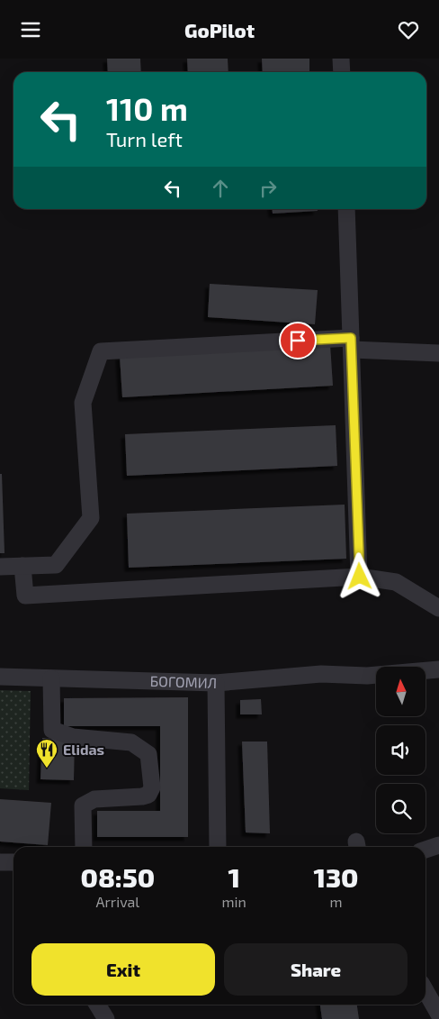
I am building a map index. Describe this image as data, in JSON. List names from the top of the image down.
{
  "streets": {
    "street": ["БОГОМИЛ"]
  },
  "places": {
    "restaurant": ["Elidas"]
  },
  "north": "top",
  "page": {
    "header": "GoPilot",
    "turn": ["110 m", "Turn left"],
    "eta": [
      "08:50",
      "Arrival",
      "1",
      "min",
      "130",
      "m"
    ],
    "buttons": ["Exit", "Share"]
  }
}
